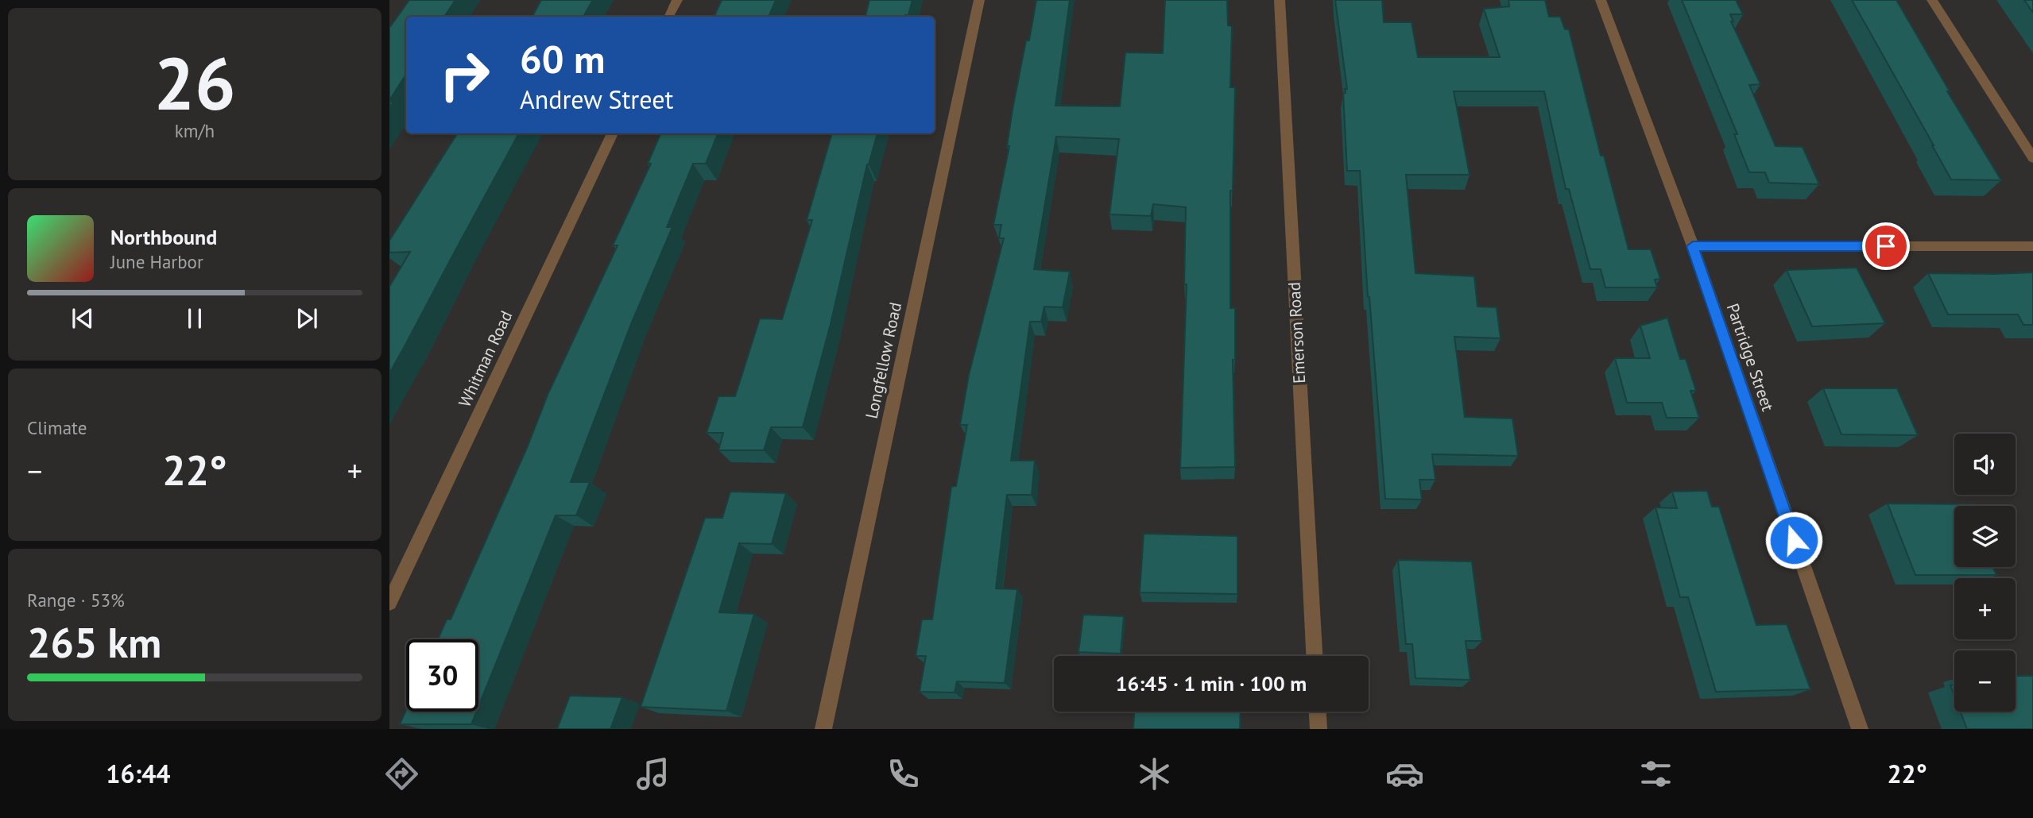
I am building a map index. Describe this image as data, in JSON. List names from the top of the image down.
{
  "streets": {
    "street": [
      "Emerson Road",
      "Partridge Street",
      "Whitman Road",
      "Longfellow Road"
    ]
  },
  "page": {
    "tile": [
      ["26", "km/h"],
      "Climate",
      ["Range · 53%", "265 km"]
    ],
    "turn": ["60 m", "Andrew Street"],
    "song": ["Northbound", "June Harbor"],
    "map_buttons": ["+", "−"],
    "heat": ["−", "22°", "+"],
    "limit": "30",
    "trip": "16:45 · 1 min · 100 m",
    "tabs": ["16:44", "22°"]
  }
}
